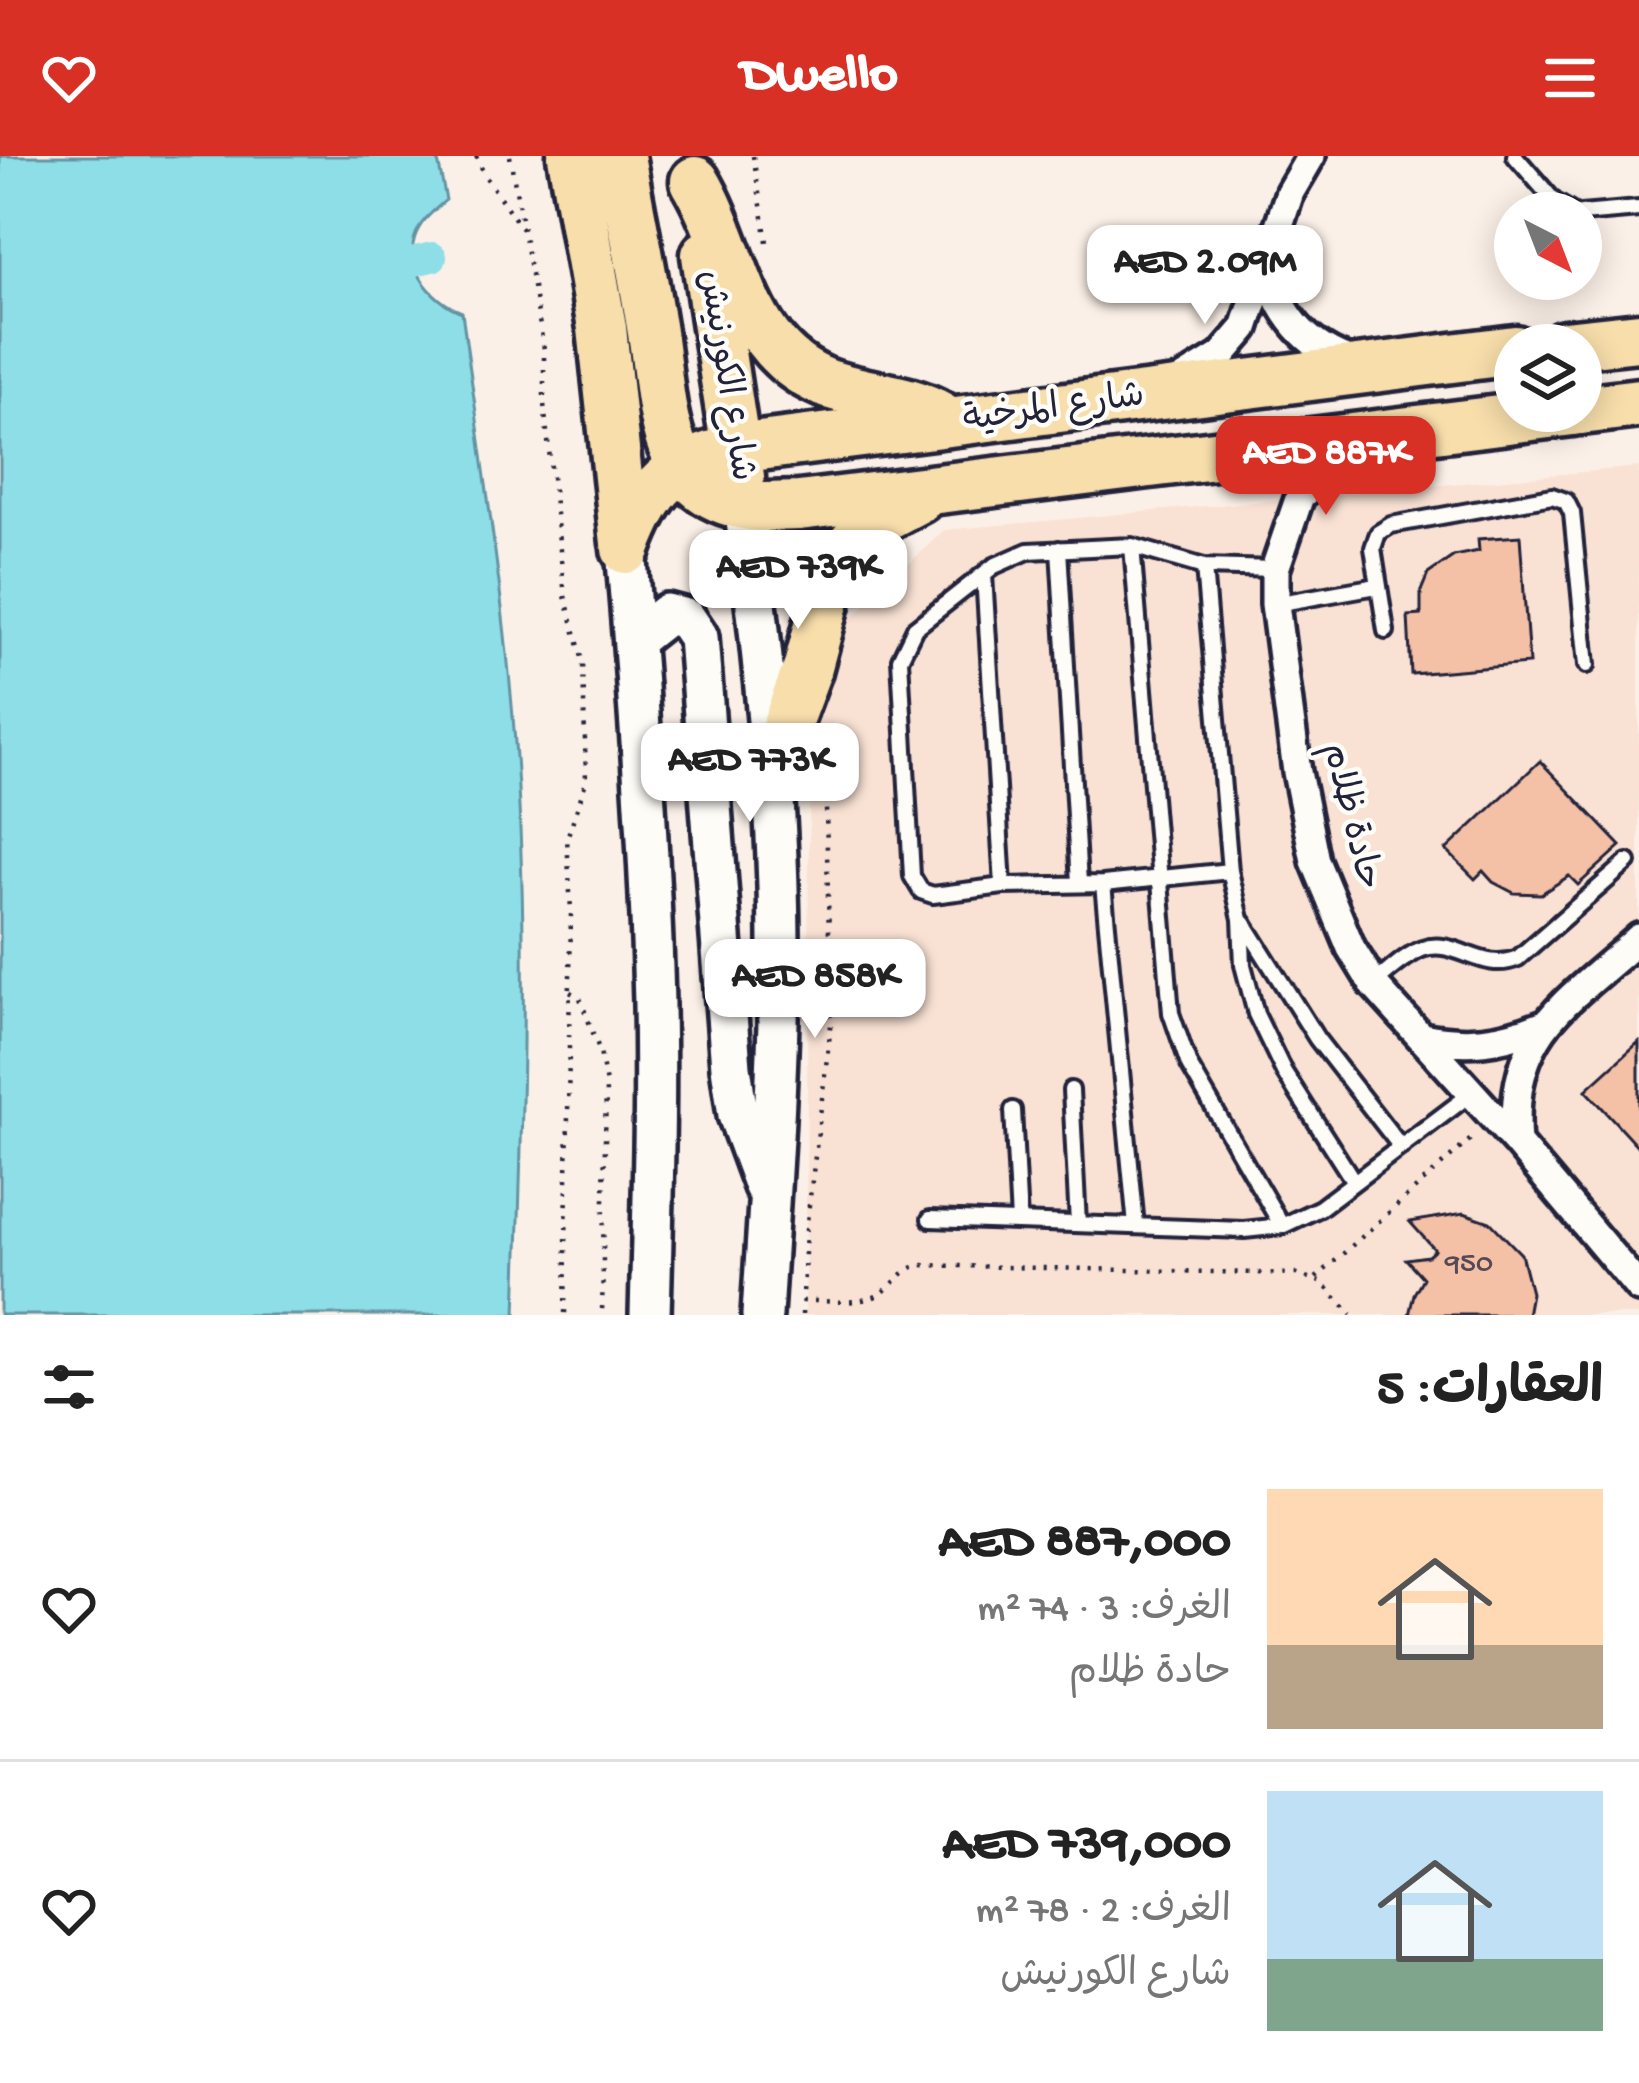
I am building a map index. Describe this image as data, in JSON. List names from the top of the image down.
{
  "streets": {
    "highway": ["شارع الكورنيش", "شارع المرخية"],
    "street": ["حادة ظلام"]
  },
  "crossings": [
    ["شارع الكورنيش", "شارع المرخية"],
    ["شارع المرخية", "حادة ظلام"]
  ],
  "house_numbers": ["950"],
  "north": "bottom right",
  "page": {
    "header": "Dwello",
    "price": [
      "AED 2.09M",
      "AED 887K",
      "AED 739K",
      "AED 773K",
      "AED 858K"
    ],
    "heading": "العقارات: 5",
    "list": [
      {
        "name": "AED 887,000",
        "note": "الغرف: 3 · 74 m² · حادة ظلام"
      },
      {
        "name": "AED 739,000",
        "note": "الغرف: 2 · 78 m² · شارع الكورنيش"
      }
    ]
  }
}
